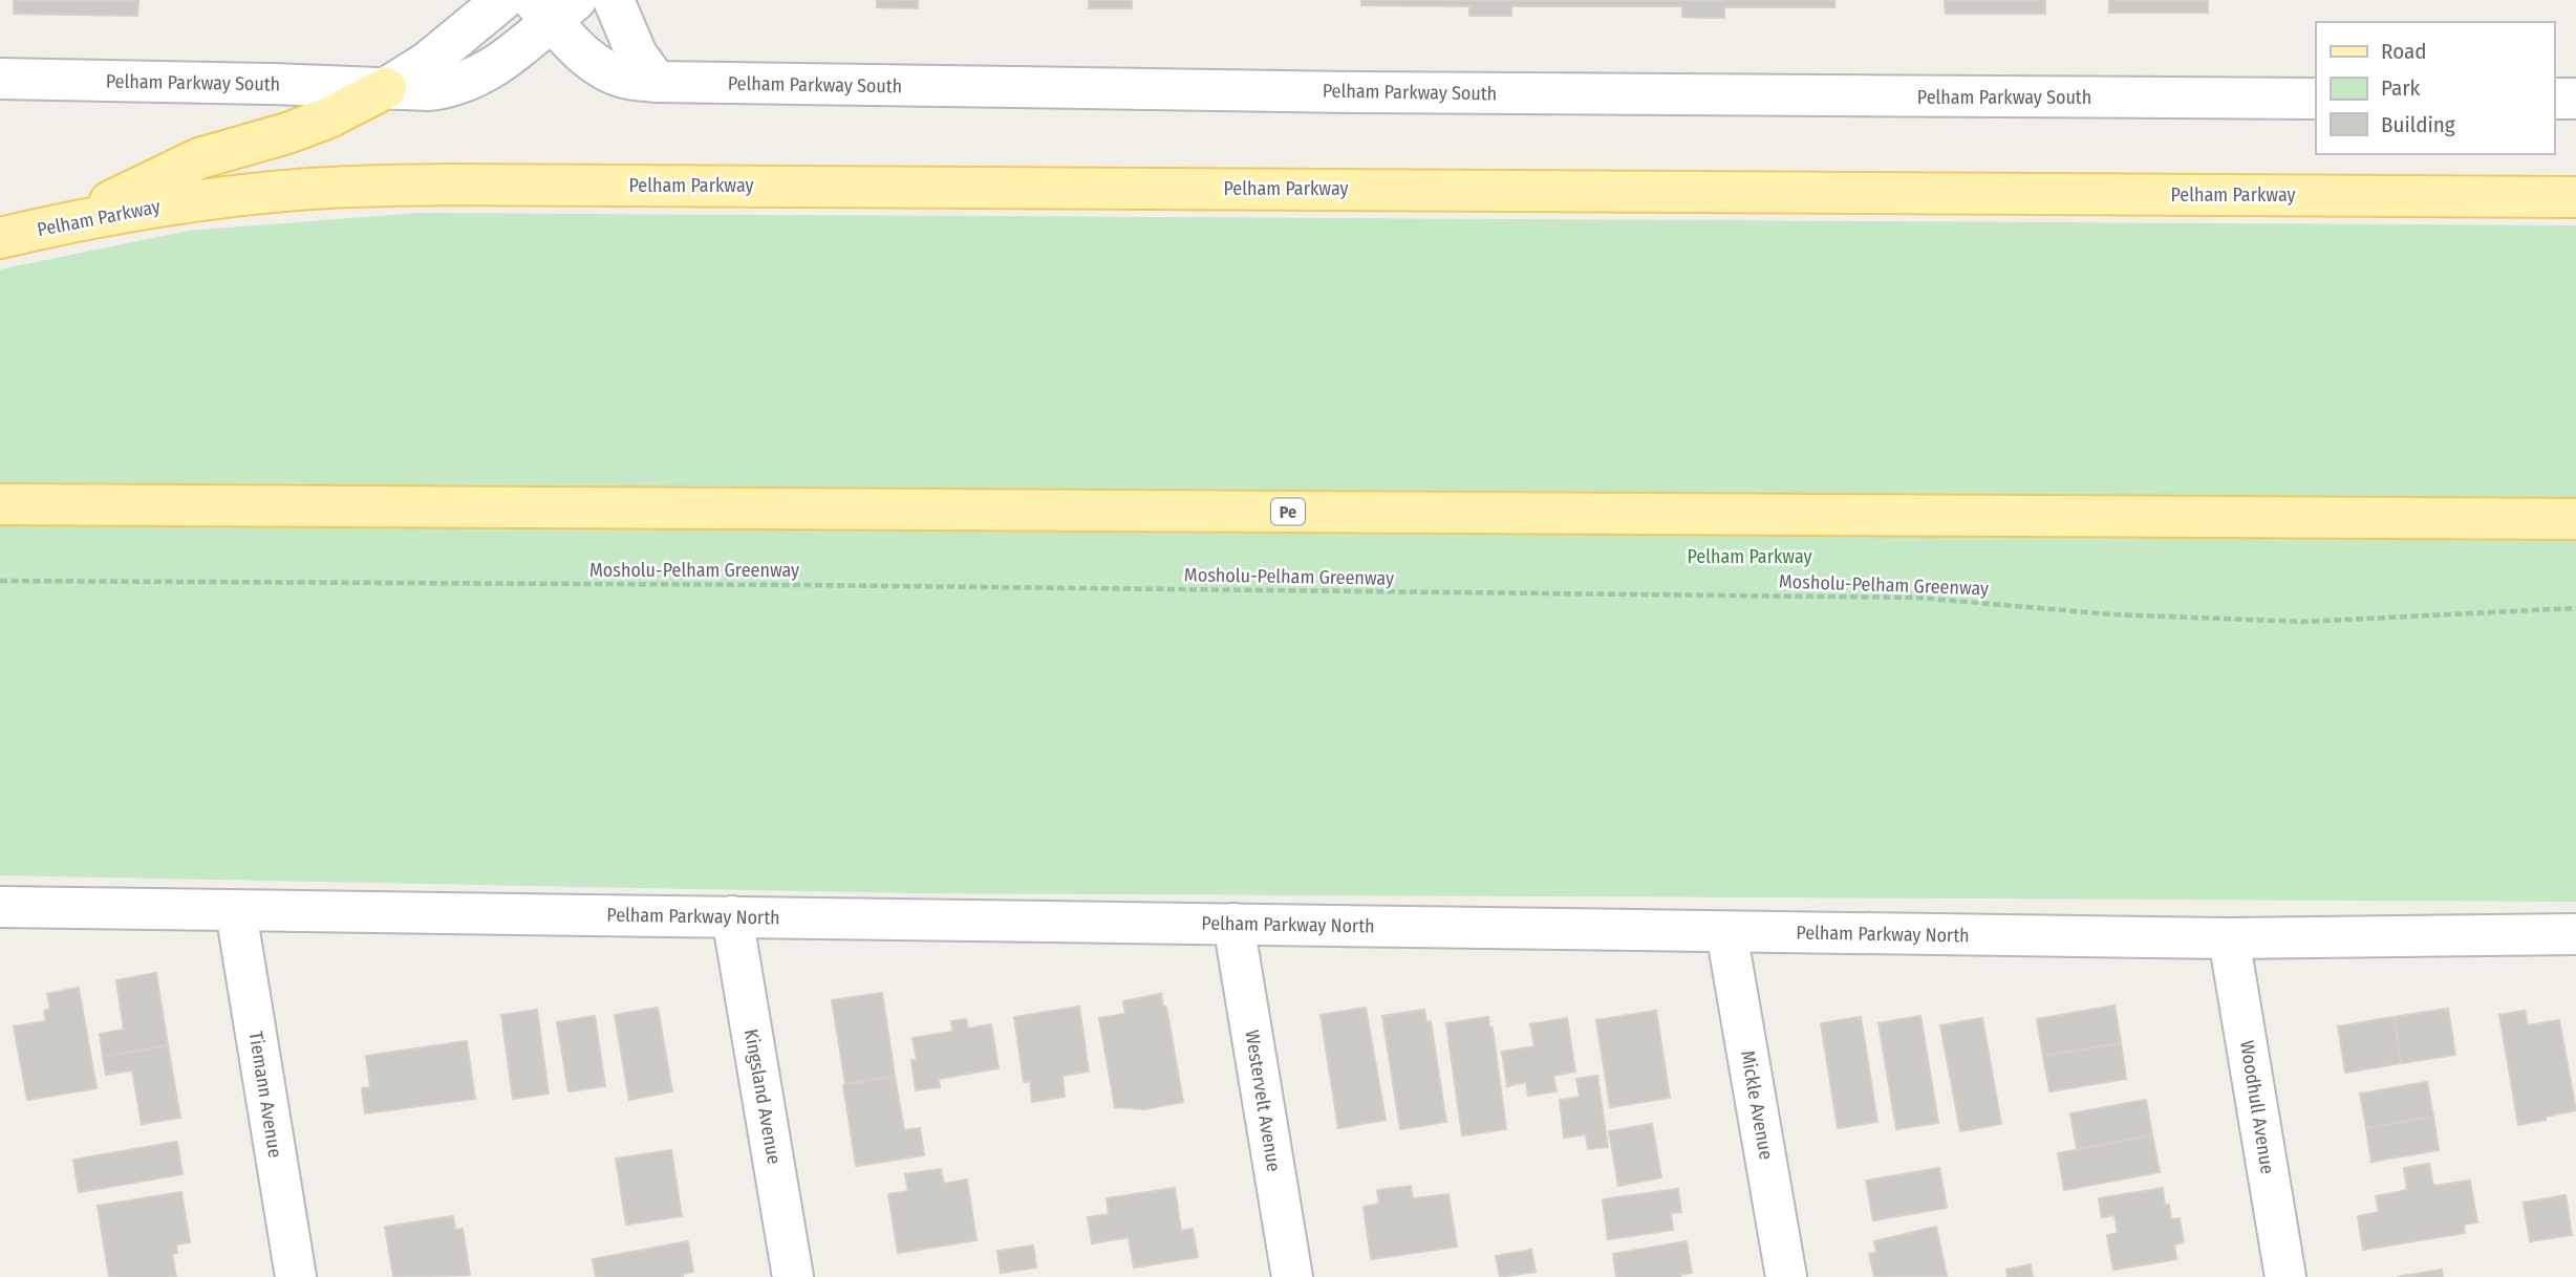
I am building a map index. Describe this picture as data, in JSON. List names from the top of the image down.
{
  "streets": {
    "main road": ["Pelham Parkway", "Pe"],
    "street": [
      "Pelham Parkway South",
      "Pelham Parkway North",
      "Tiemann Avenue",
      "Kingsland Avenue",
      "Westervelt Avenue",
      "Mickle Avenue",
      "Woodhull Avenue"
    ],
    "path": ["Mosholu-Pelham Greenway"]
  },
  "crossings": [
    ["Pelham Parkway North", "Tiemann Avenue"],
    ["Pelham Parkway North", "Kingsland Avenue"],
    ["Pelham Parkway North", "Westervelt Avenue"],
    ["Pelham Parkway North", "Mickle Avenue"],
    ["Pelham Parkway North", "Woodhull Avenue"]
  ],
  "parks": ["Pelham Parkway"],
  "legend": ["Road", "Park", "Building"]
}
